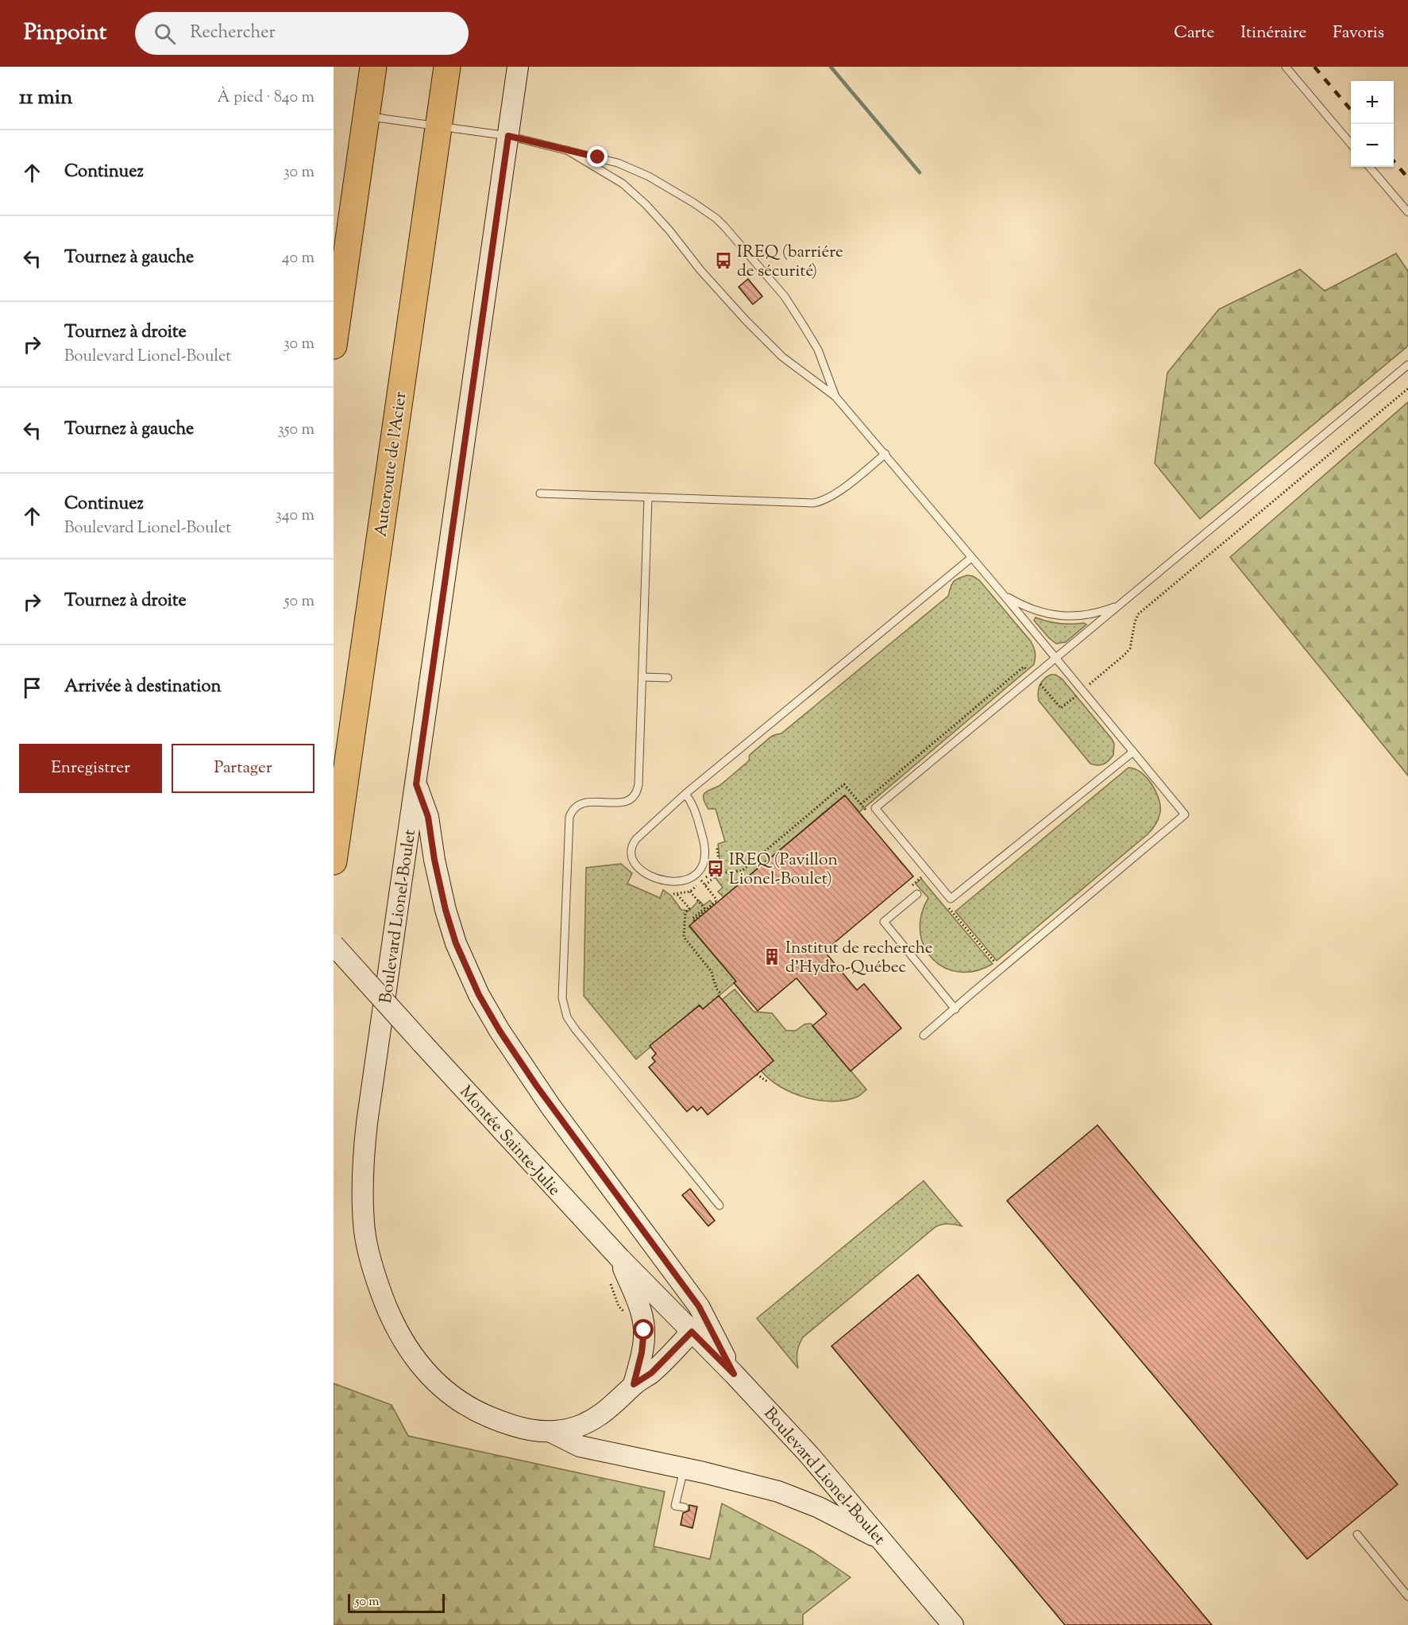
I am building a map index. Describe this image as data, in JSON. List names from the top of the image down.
{
  "streets": {
    "highway": ["Autoroute de l'Acier"],
    "main road": ["Boulevard Lionel-Boulet", "Montée Sainte-Julie"]
  },
  "crossings": [
    ["Boulevard Lionel-Boulet", "Montée Sainte-Julie"]
  ],
  "places": {
    "bus stop": ["IREQ (barriére de sécurité)", "IREQ (Pavillon Lionel-Boulet)"],
    "building": ["Institut de recherche d'Hydro-Québec"]
  },
  "scale_bar": "50 m",
  "page": {
    "header": "Pinpoint",
    "search": "Rechercher",
    "nav": ["Carte", "Itinéraire", "Favoris"],
    "heading": ["11 min", "À pied · 840 m"],
    "map_buttons": ["+", "−"],
    "list": [
      ["Continuez", "30 m"],
      ["Tournez à gauche", "40 m"],
      ["Tournez à droite", "Boulevard Lionel-Boulet", "30 m"],
      ["Tournez à gauche", "350 m"],
      ["Continuez", "Boulevard Lionel-Boulet", "340 m"],
      ["Tournez à droite", "50 m"],
      "Arrivée à destination"
    ],
    "buttons": ["Enregistrer", "Partager"],
    "scale": "50 m"
  }
}
